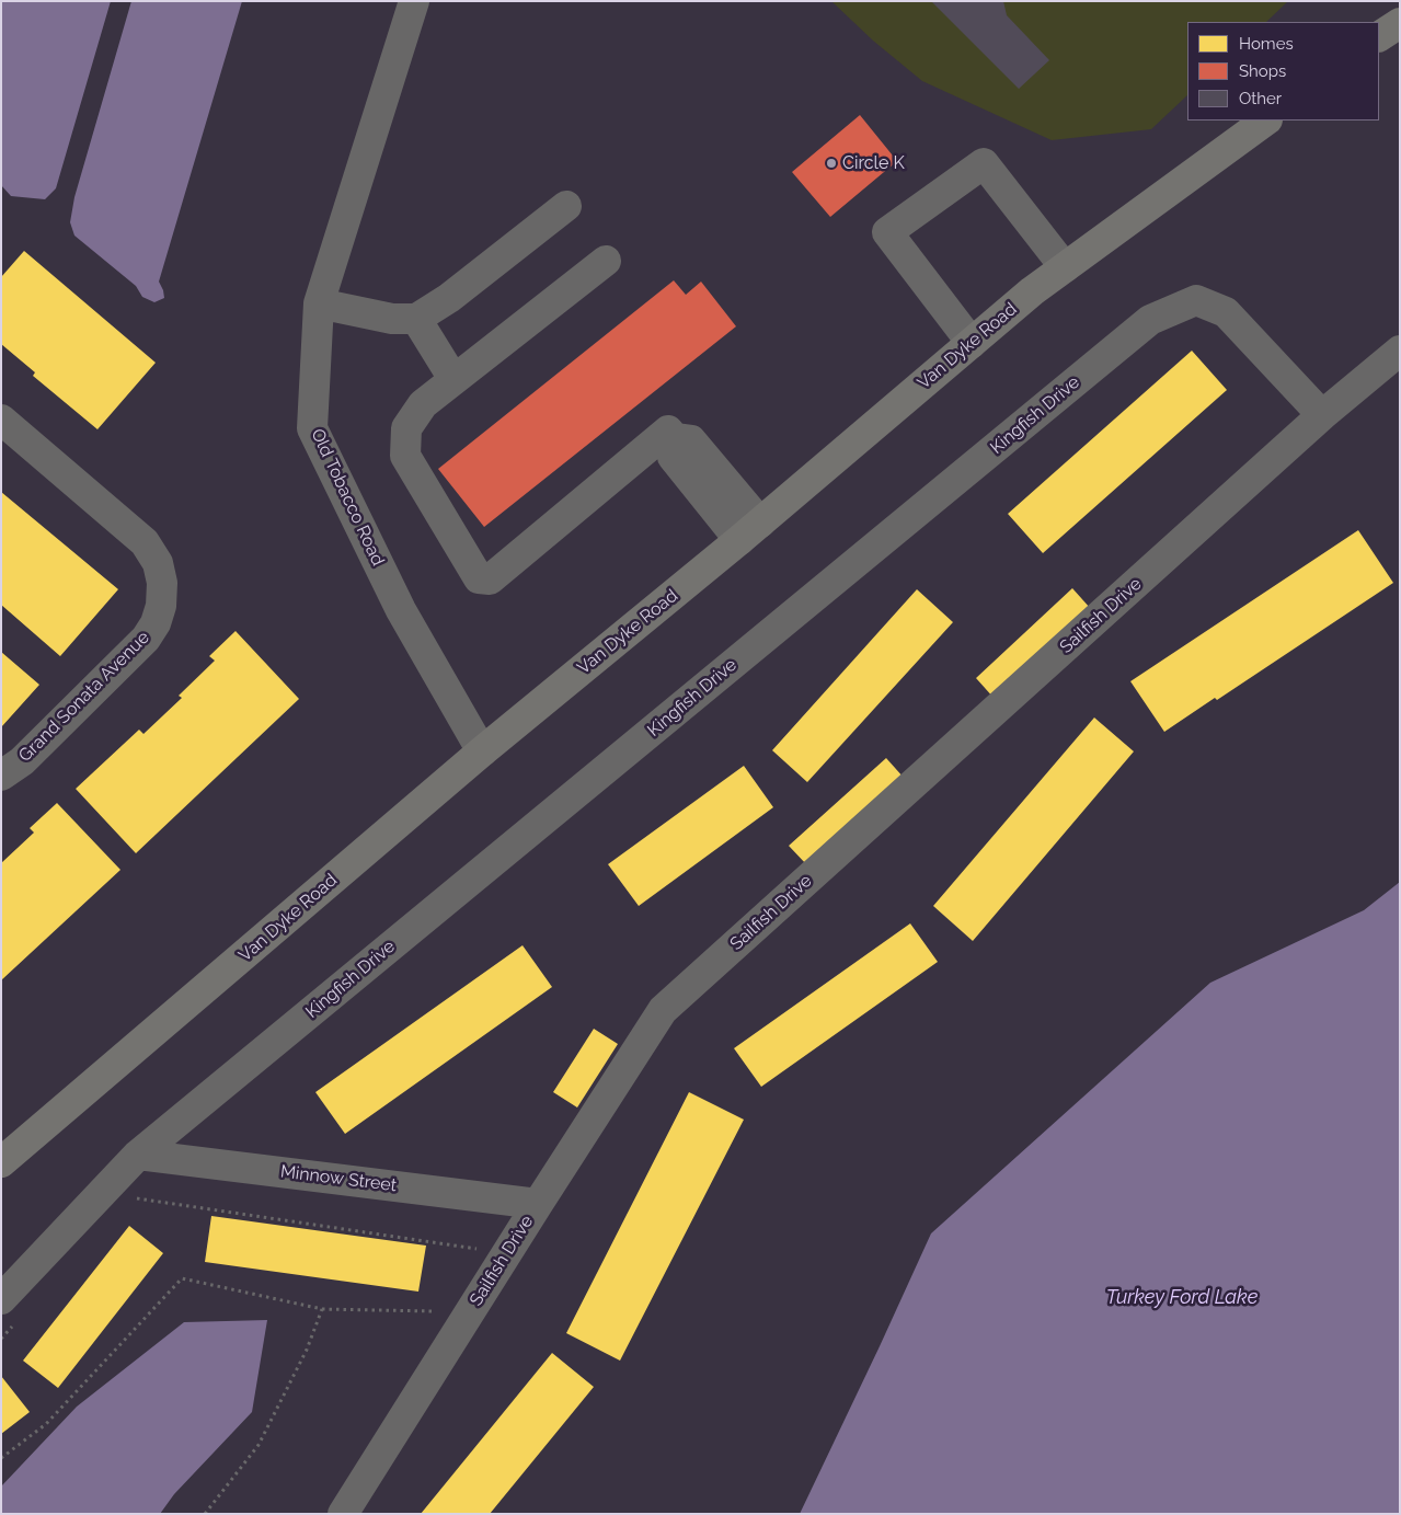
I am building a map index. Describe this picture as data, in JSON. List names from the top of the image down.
{
  "streets": {
    "main road": ["Van Dyke Road"],
    "street": [
      "Kingfish Drive",
      "Old Tobacco Road",
      "Sailfish Drive",
      "Grand Sonata Avenue",
      "Minnow Street"
    ]
  },
  "crossings": [
    ["Van Dyke Road", "Old Tobacco Road"],
    ["Kingfish Drive", "Sailfish Drive"],
    ["Kingfish Drive", "Minnow Street"],
    ["Sailfish Drive", "Minnow Street"]
  ],
  "water": ["Turkey Ford Lake"],
  "places": ["Circle K"],
  "legend": ["Homes", "Shops", "Other"]
}
